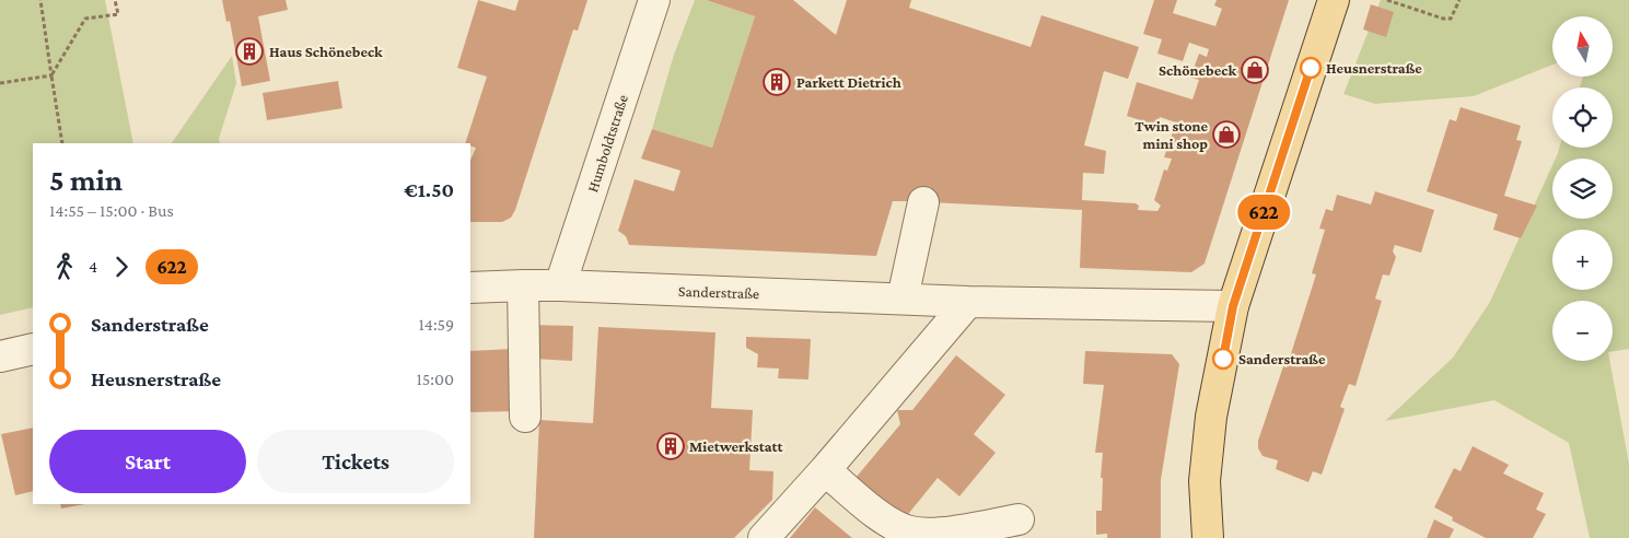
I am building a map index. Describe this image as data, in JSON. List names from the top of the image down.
{
  "streets": {
    "street": ["Humboldtstraße", "Sanderstraße"]
  },
  "crossings": [
    ["Humboldtstraße", "Sanderstraße"]
  ],
  "places": {
    "building": ["Haus Schönebeck", "Parkett Dietrich", "Mietwerkstatt"],
    "other": ["Heusnerstraße", "Sanderstraße"],
    "shop": ["Schönebeck", "Twin stone mini shop"]
  },
  "lines": ["bus line 622"],
  "north": "top",
  "page": {
    "on_map": "622",
    "map_buttons": ["+", "−"],
    "heading": ["5 min", "14:55 – 15:00 · Bus", "€1.50"],
    "legs": ["4", "622"],
    "list": [
      {
        "name": "Sanderstraße",
        "value": "14:59"
      },
      {
        "name": "Heusnerstraße",
        "value": "15:00"
      }
    ],
    "buttons": ["Start", "Tickets"]
  }
}
